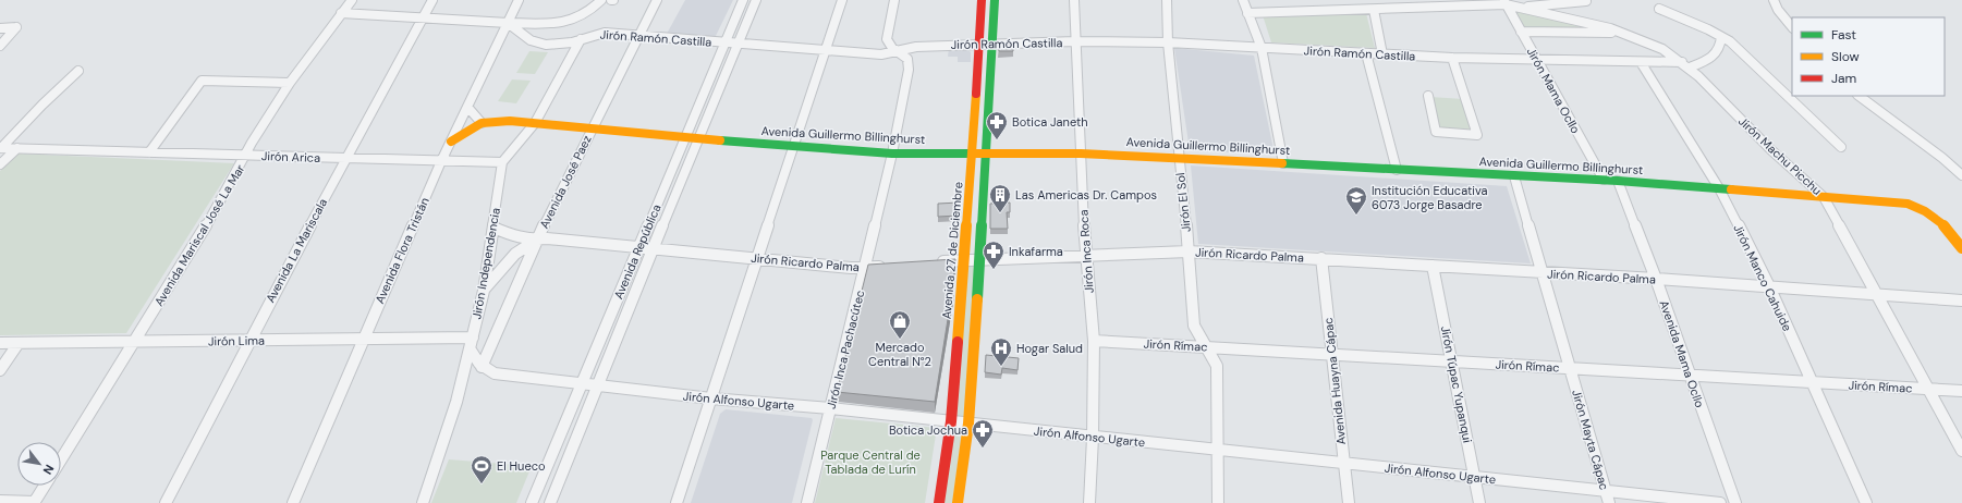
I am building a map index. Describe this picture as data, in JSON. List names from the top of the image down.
{
  "streets": {
    "street": [
      "Jirón Ramón Castilla",
      "Jirón Mama Ocllo",
      "Avenida Guillermo Billinghurst",
      "Jirón Machu Picchu",
      "Jirón Arica",
      "Avenida José Paez",
      "Jirón El Sol",
      "Avenida Mariscal José La Mar",
      "Avenida La Mariscala",
      "Avenida Flora Tristán",
      "Avenida 27 de Diciembre",
      "Avenida República",
      "Jirón Inca Roca",
      "Jirón Ricardo Palma",
      "Jirón Independencia",
      "Jirón Manco Cahuide",
      "Jirón Lima",
      "Jirón Rímac",
      "Jirón Inca Pachacútec",
      "Avenida Mama Ocllo",
      "Avenida Huayna Cápac",
      "Jirón Túpac Yupanqui",
      "Jirón Alfonso Ugarte",
      "Jirón Mayta Cápac"
    ]
  },
  "crossings": [
    ["Jirón Ramón Castilla", "Jirón Mama Ocllo"],
    ["Jirón Ramón Castilla", "Jirón Machu Picchu"],
    ["Jirón Ramón Castilla", "Avenida José Paez"],
    ["Jirón Ramón Castilla", "Jirón El Sol"],
    ["Jirón Ramón Castilla", "Avenida Flora Tristán"],
    ["Jirón Ramón Castilla", "Avenida 27 de Diciembre"],
    ["Jirón Ramón Castilla", "Avenida República"],
    ["Jirón Ramón Castilla", "Jirón Inca Roca"],
    ["Jirón Ramón Castilla", "Jirón Manco Cahuide"],
    ["Jirón Ramón Castilla", "Jirón Inca Pachacútec"],
    ["Jirón Mama Ocllo", "Avenida Guillermo Billinghurst"],
    ["Jirón Mama Ocllo", "Jirón Machu Picchu"],
    ["Avenida Guillermo Billinghurst", "Jirón Machu Picchu"],
    ["Avenida Guillermo Billinghurst", "Avenida José Paez"],
    ["Avenida Guillermo Billinghurst", "Jirón El Sol"],
    ["Avenida Guillermo Billinghurst", "Avenida Flora Tristán"],
    ["Avenida Guillermo Billinghurst", "Avenida 27 de Diciembre"],
    ["Avenida Guillermo Billinghurst", "Avenida República"],
    ["Avenida Guillermo Billinghurst", "Jirón Inca Roca"],
    ["Avenida Guillermo Billinghurst", "Jirón Manco Cahuide"],
    ["Avenida Guillermo Billinghurst", "Jirón Inca Pachacútec"],
    ["Avenida Guillermo Billinghurst", "Avenida Mama Ocllo"],
    ["Avenida Guillermo Billinghurst", "Jirón Mayta Cápac"],
    ["Jirón Machu Picchu", "Jirón Ricardo Palma"],
    ["Jirón Machu Picchu", "Jirón Rímac"],
    ["Jirón Arica", "Avenida Mariscal José La Mar"],
    ["Jirón Arica", "Avenida La Mariscala"],
    ["Jirón Arica", "Avenida Flora Tristán"],
    ["Jirón Arica", "Jirón Independencia"],
    ["Avenida José Paez", "Jirón Ricardo Palma"],
    ["Avenida José Paez", "Jirón Alfonso Ugarte"],
    ["Jirón El Sol", "Jirón Ricardo Palma"],
    ["Jirón El Sol", "Jirón Rímac"],
    ["Jirón El Sol", "Jirón Alfonso Ugarte"],
    ["Avenida Mariscal José La Mar", "Jirón Lima"],
    ["Avenida La Mariscala", "Jirón Lima"],
    ["Avenida Flora Tristán", "Jirón Lima"],
    ["Avenida 27 de Diciembre", "Jirón Ricardo Palma"],
    ["Avenida 27 de Diciembre", "Jirón Alfonso Ugarte"],
    ["Avenida República", "Jirón Ricardo Palma"],
    ["Avenida República", "Jirón Alfonso Ugarte"],
    ["Jirón Inca Roca", "Jirón Ricardo Palma"],
    ["Jirón Inca Roca", "Jirón Rímac"],
    ["Jirón Inca Roca", "Jirón Alfonso Ugarte"],
    ["Jirón Ricardo Palma", "Jirón Independencia"],
    ["Jirón Ricardo Palma", "Jirón Manco Cahuide"],
    ["Jirón Ricardo Palma", "Jirón Inca Pachacútec"],
    ["Jirón Ricardo Palma", "Avenida Mama Ocllo"],
    ["Jirón Ricardo Palma", "Avenida Huayna Cápac"],
    ["Jirón Ricardo Palma", "Jirón Túpac Yupanqui"],
    ["Jirón Ricardo Palma", "Jirón Mayta Cápac"],
    ["Jirón Independencia", "Jirón Lima"],
    ["Jirón Manco Cahuide", "Jirón Rímac"],
    ["Jirón Rímac", "Avenida Mama Ocllo"],
    ["Jirón Rímac", "Avenida Huayna Cápac"],
    ["Jirón Rímac", "Jirón Túpac Yupanqui"],
    ["Jirón Rímac", "Jirón Mayta Cápac"],
    ["Jirón Inca Pachacútec", "Jirón Alfonso Ugarte"],
    ["Avenida Huayna Cápac", "Jirón Alfonso Ugarte"],
    ["Jirón Túpac Yupanqui", "Jirón Alfonso Ugarte"],
    ["Jirón Alfonso Ugarte", "Jirón Mayta Cápac"]
  ],
  "parks": ["Parque Central de Tablada de Lurín"],
  "places": {
    "pharmacy": ["Botica Janeth", "Inkafarma", "Botica Jochua"],
    "building": ["Las Americas Dr. Campos"],
    "school or university": ["Institución Educativa 6073 Jorge Basadre"],
    "shop": ["Mercado Central N°2"],
    "hospital": ["Hogar Salud"],
    "sports": ["El Hueco"]
  },
  "legend": ["Fast", "Slow", "Jam"],
  "north": "bottom right"
}
